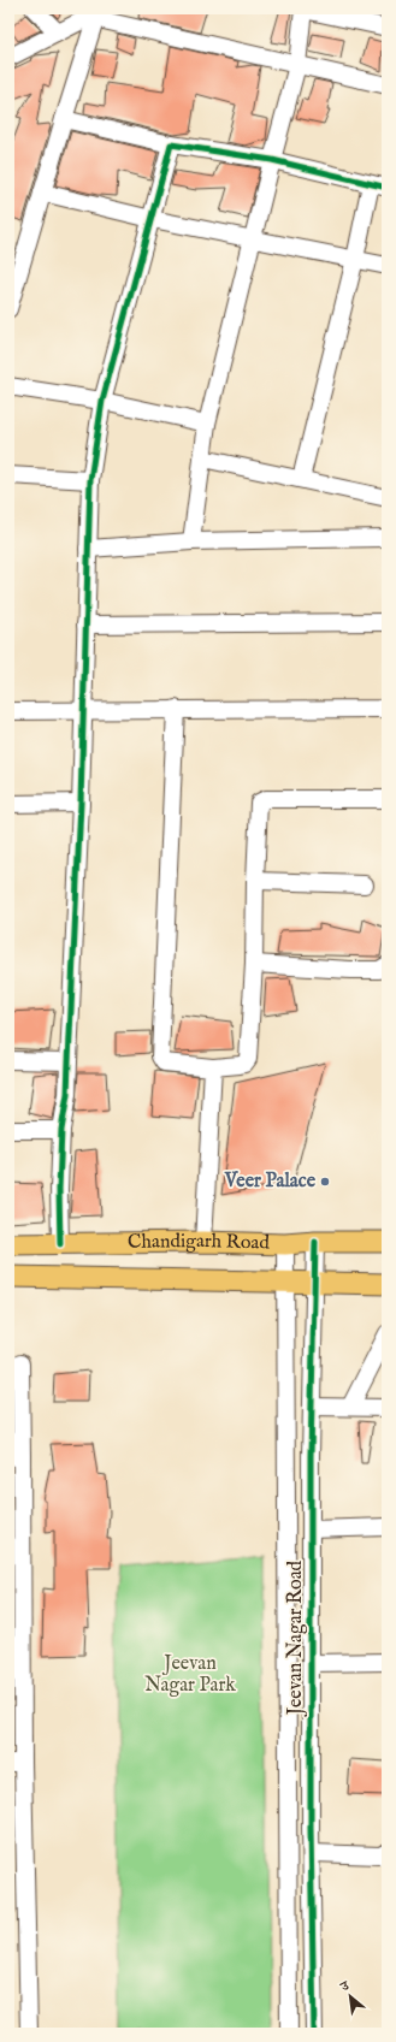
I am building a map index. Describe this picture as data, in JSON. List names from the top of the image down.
{
  "streets": {
    "main road": ["Chandigarh Road"],
    "street": ["Jeevan Nagar Road"]
  },
  "crossings": [
    ["Chandigarh Road", "Jeevan Nagar Road"]
  ],
  "parks": ["Jeevan Nagar Park"],
  "places": ["Veer Palace"],
  "north": "top left"
}
